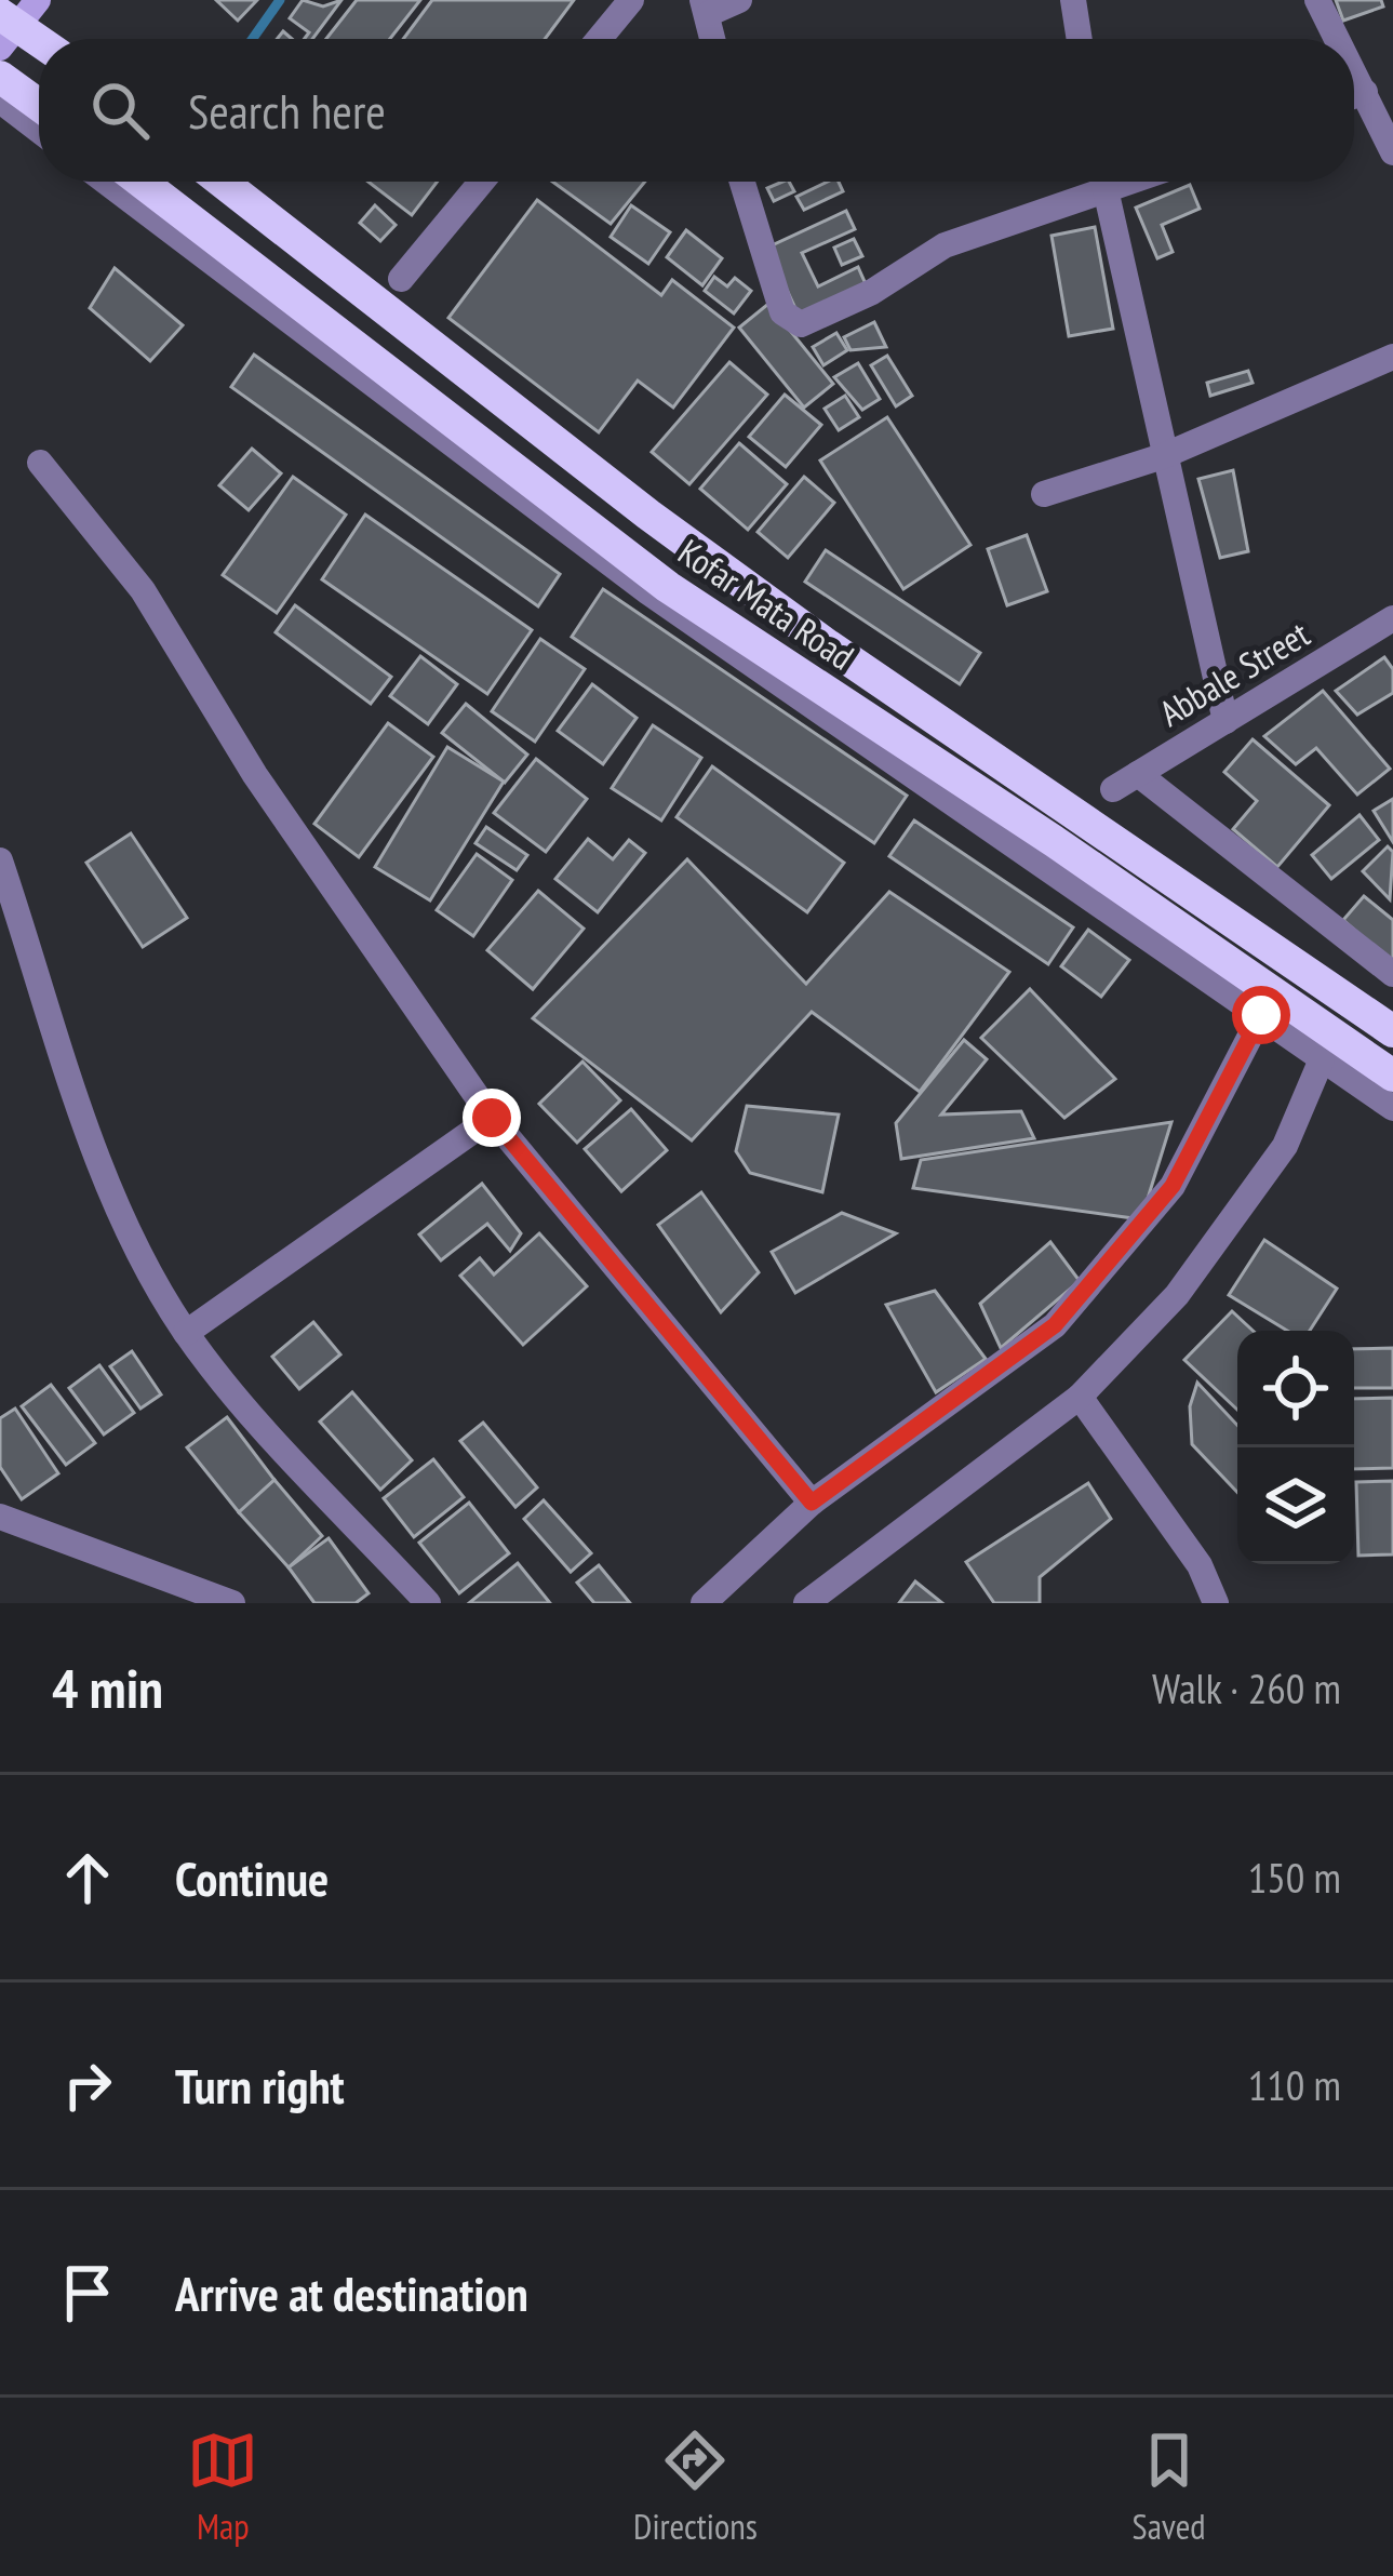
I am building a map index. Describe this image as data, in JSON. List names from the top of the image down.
{
  "streets": {
    "main road": ["Kofar Mata Road"],
    "street": ["Abbale Street"]
  },
  "page": {
    "search": "Search here",
    "heading": ["4 min", "Walk · 260 m"],
    "list": [
      ["Continue", "150 m"],
      ["Turn right", "110 m"],
      "Arrive at destination"
    ],
    "nav": ["Map", "Directions", "Saved"]
  }
}
